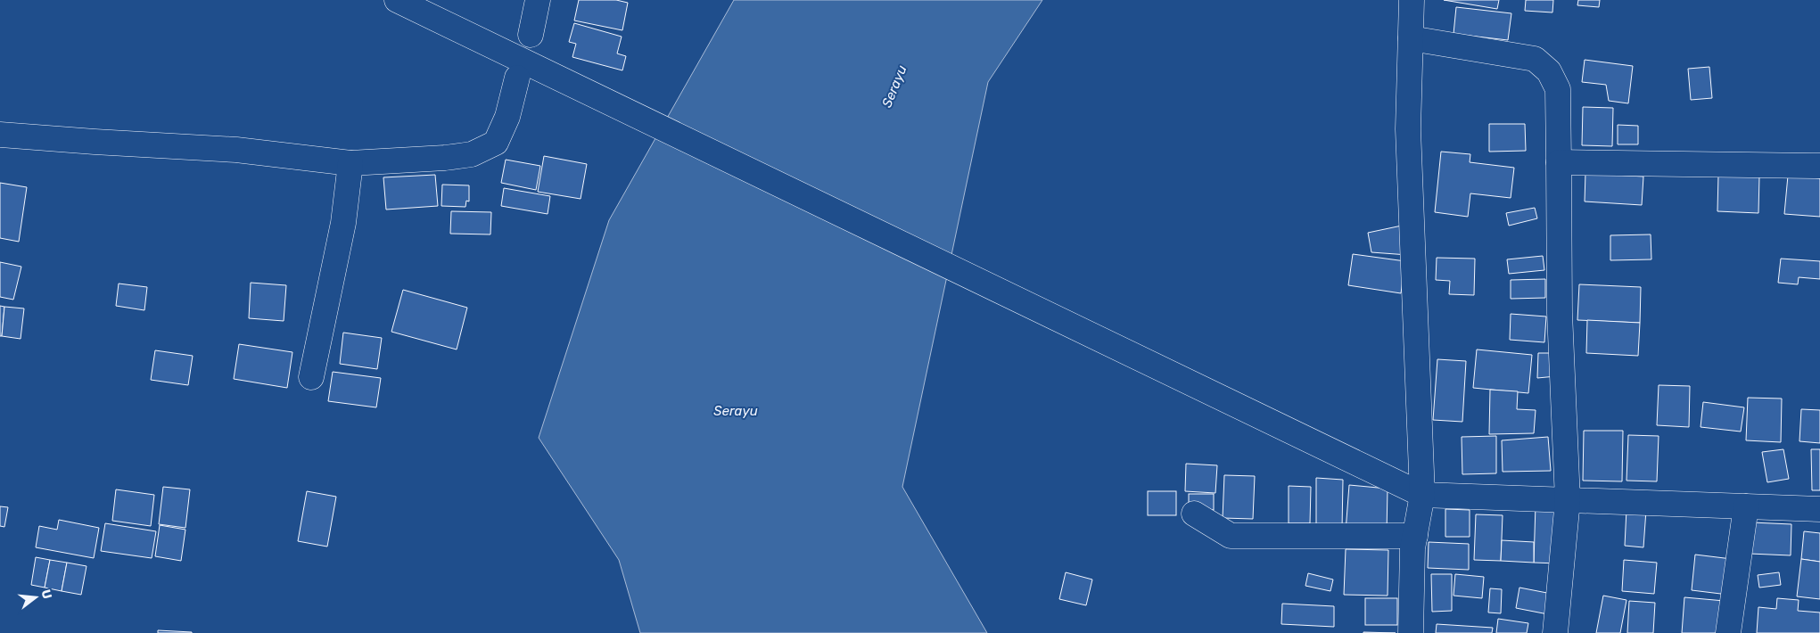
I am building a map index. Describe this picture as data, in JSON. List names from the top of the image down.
{
  "water": ["Serayu"],
  "north": "right"
}
